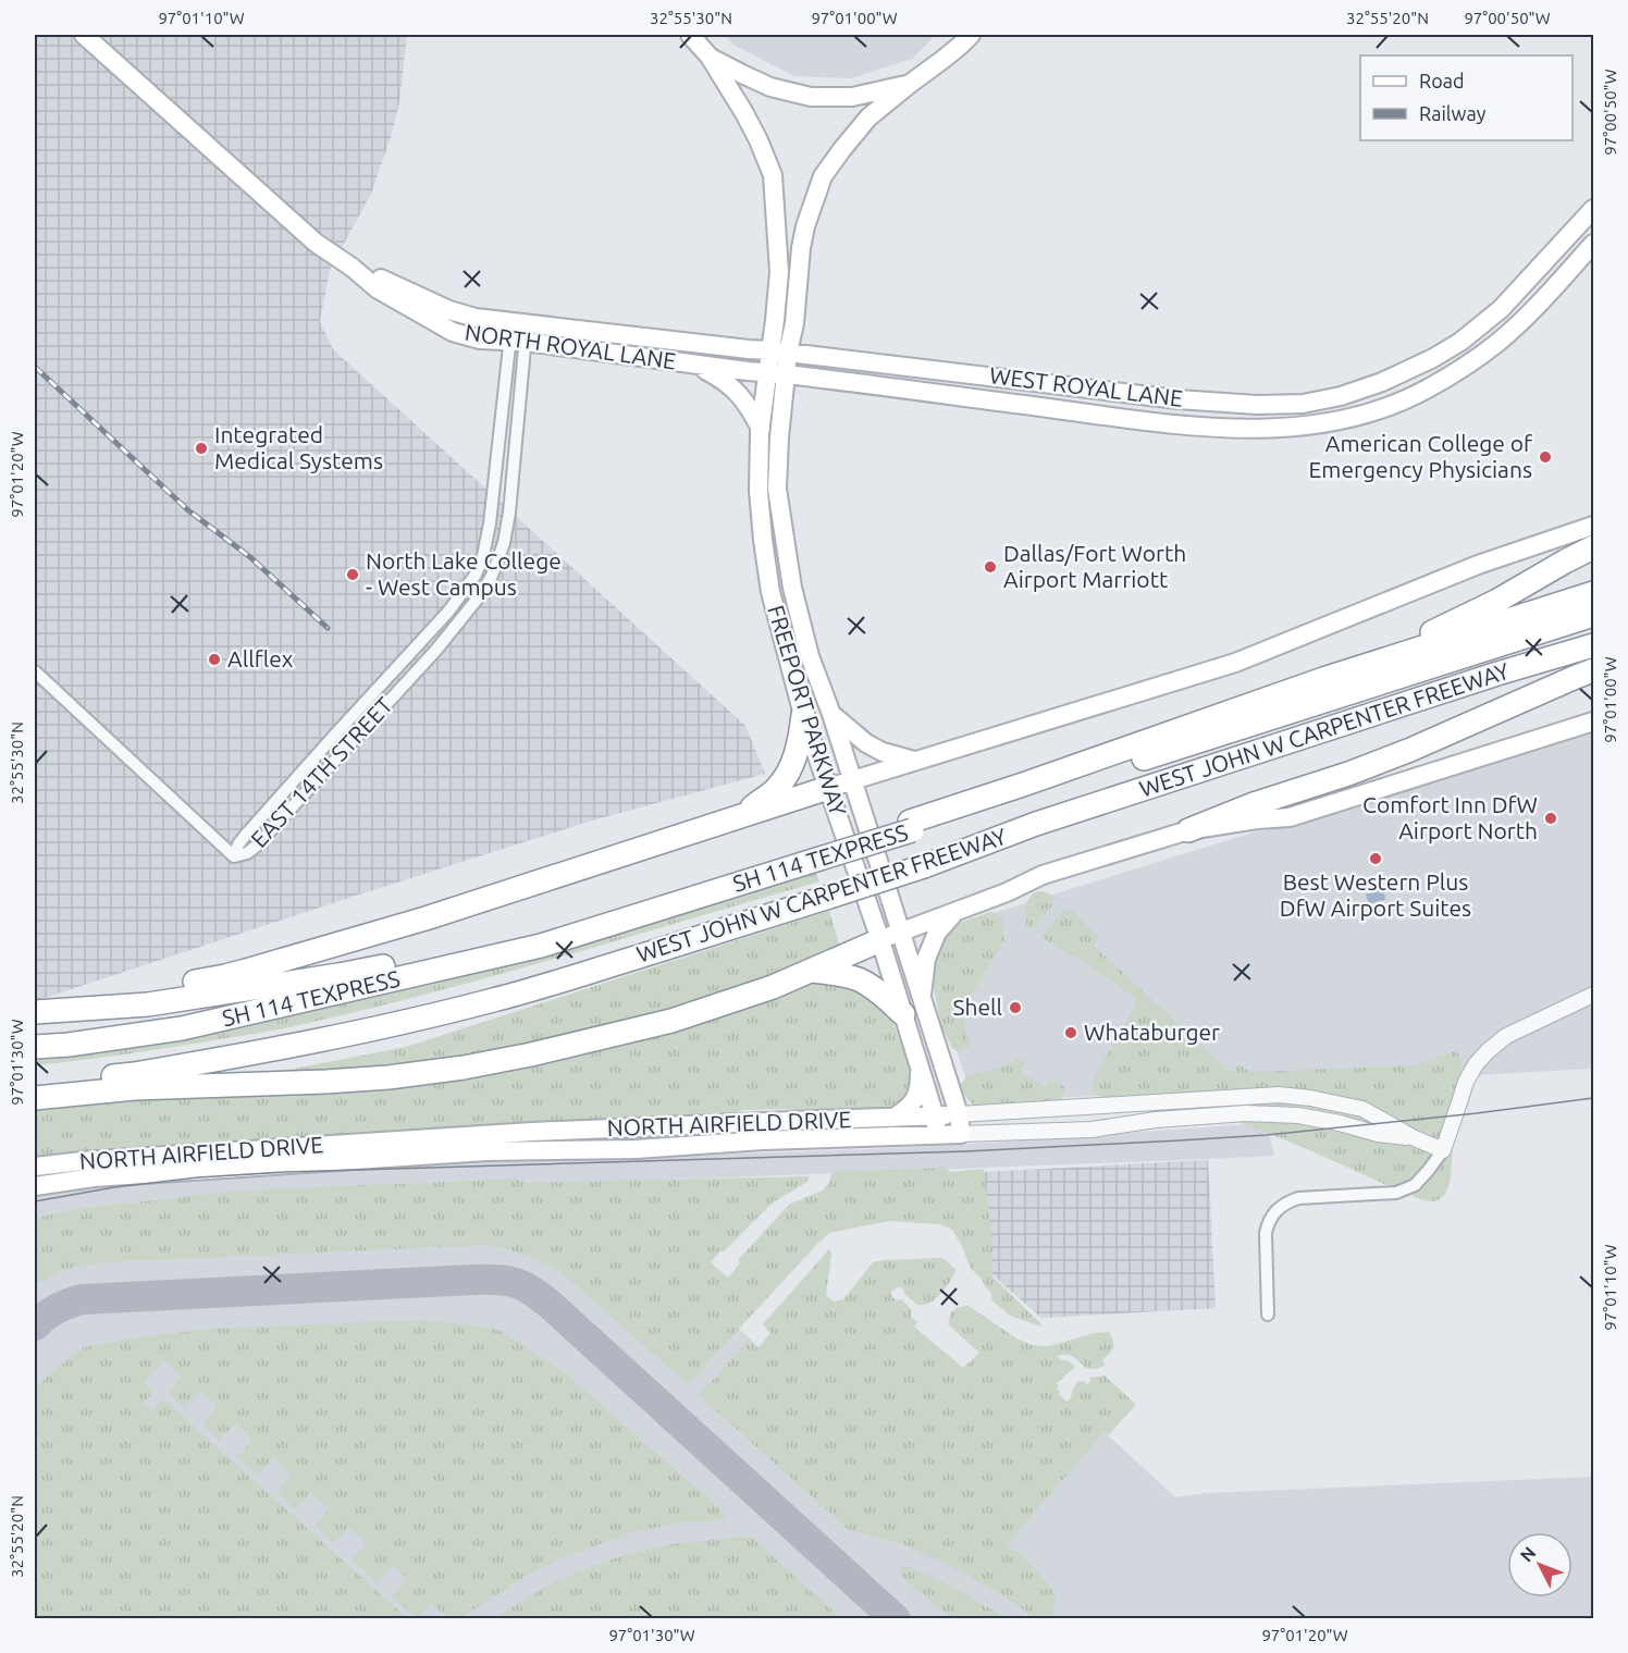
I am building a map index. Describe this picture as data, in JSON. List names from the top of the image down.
{
  "streets": {
    "highway": ["WEST JOHN W CARPENTER FREEWAY", "SH 114 TEXPRESS"],
    "main road": [
      "NORTH ROYAL LANE",
      "WEST ROYAL LANE",
      "FREEPORT PARKWAY",
      "NORTH AIRFIELD DRIVE"
    ],
    "street": ["EAST 14TH STREET"]
  },
  "crossings": [
    ["NORTH ROYAL LANE", "WEST ROYAL LANE"],
    ["NORTH ROYAL LANE", "FREEPORT PARKWAY"],
    ["NORTH ROYAL LANE", "EAST 14TH STREET"],
    ["WEST ROYAL LANE", "FREEPORT PARKWAY"],
    ["WEST ROYAL LANE", "EAST 14TH STREET"],
    ["FREEPORT PARKWAY", "NORTH AIRFIELD DRIVE"],
    ["WEST JOHN W CARPENTER FREEWAY", "SH 114 TEXPRESS"]
  ],
  "places": [
    "Integrated Medical Systems",
    "American College of Emergency Physicians",
    "Dallas/Fort Worth Airport Marriott",
    "North Lake College - West Campus",
    "Allflex",
    "Comfort Inn DfW Airport North",
    "Best Western Plus DfW Airport Suites",
    "Shell",
    "Whataburger"
  ],
  "legend": ["Road", "Railway"],
  "north": "top left",
  "coordinates": [
    "97°01'10\"W",
    "32°55'30\"N",
    "97°01'00\"W",
    "32°55'20\"N",
    "97°00'50\"W",
    "97°01'20\"W",
    "97°01'30\"W"
  ]
}
